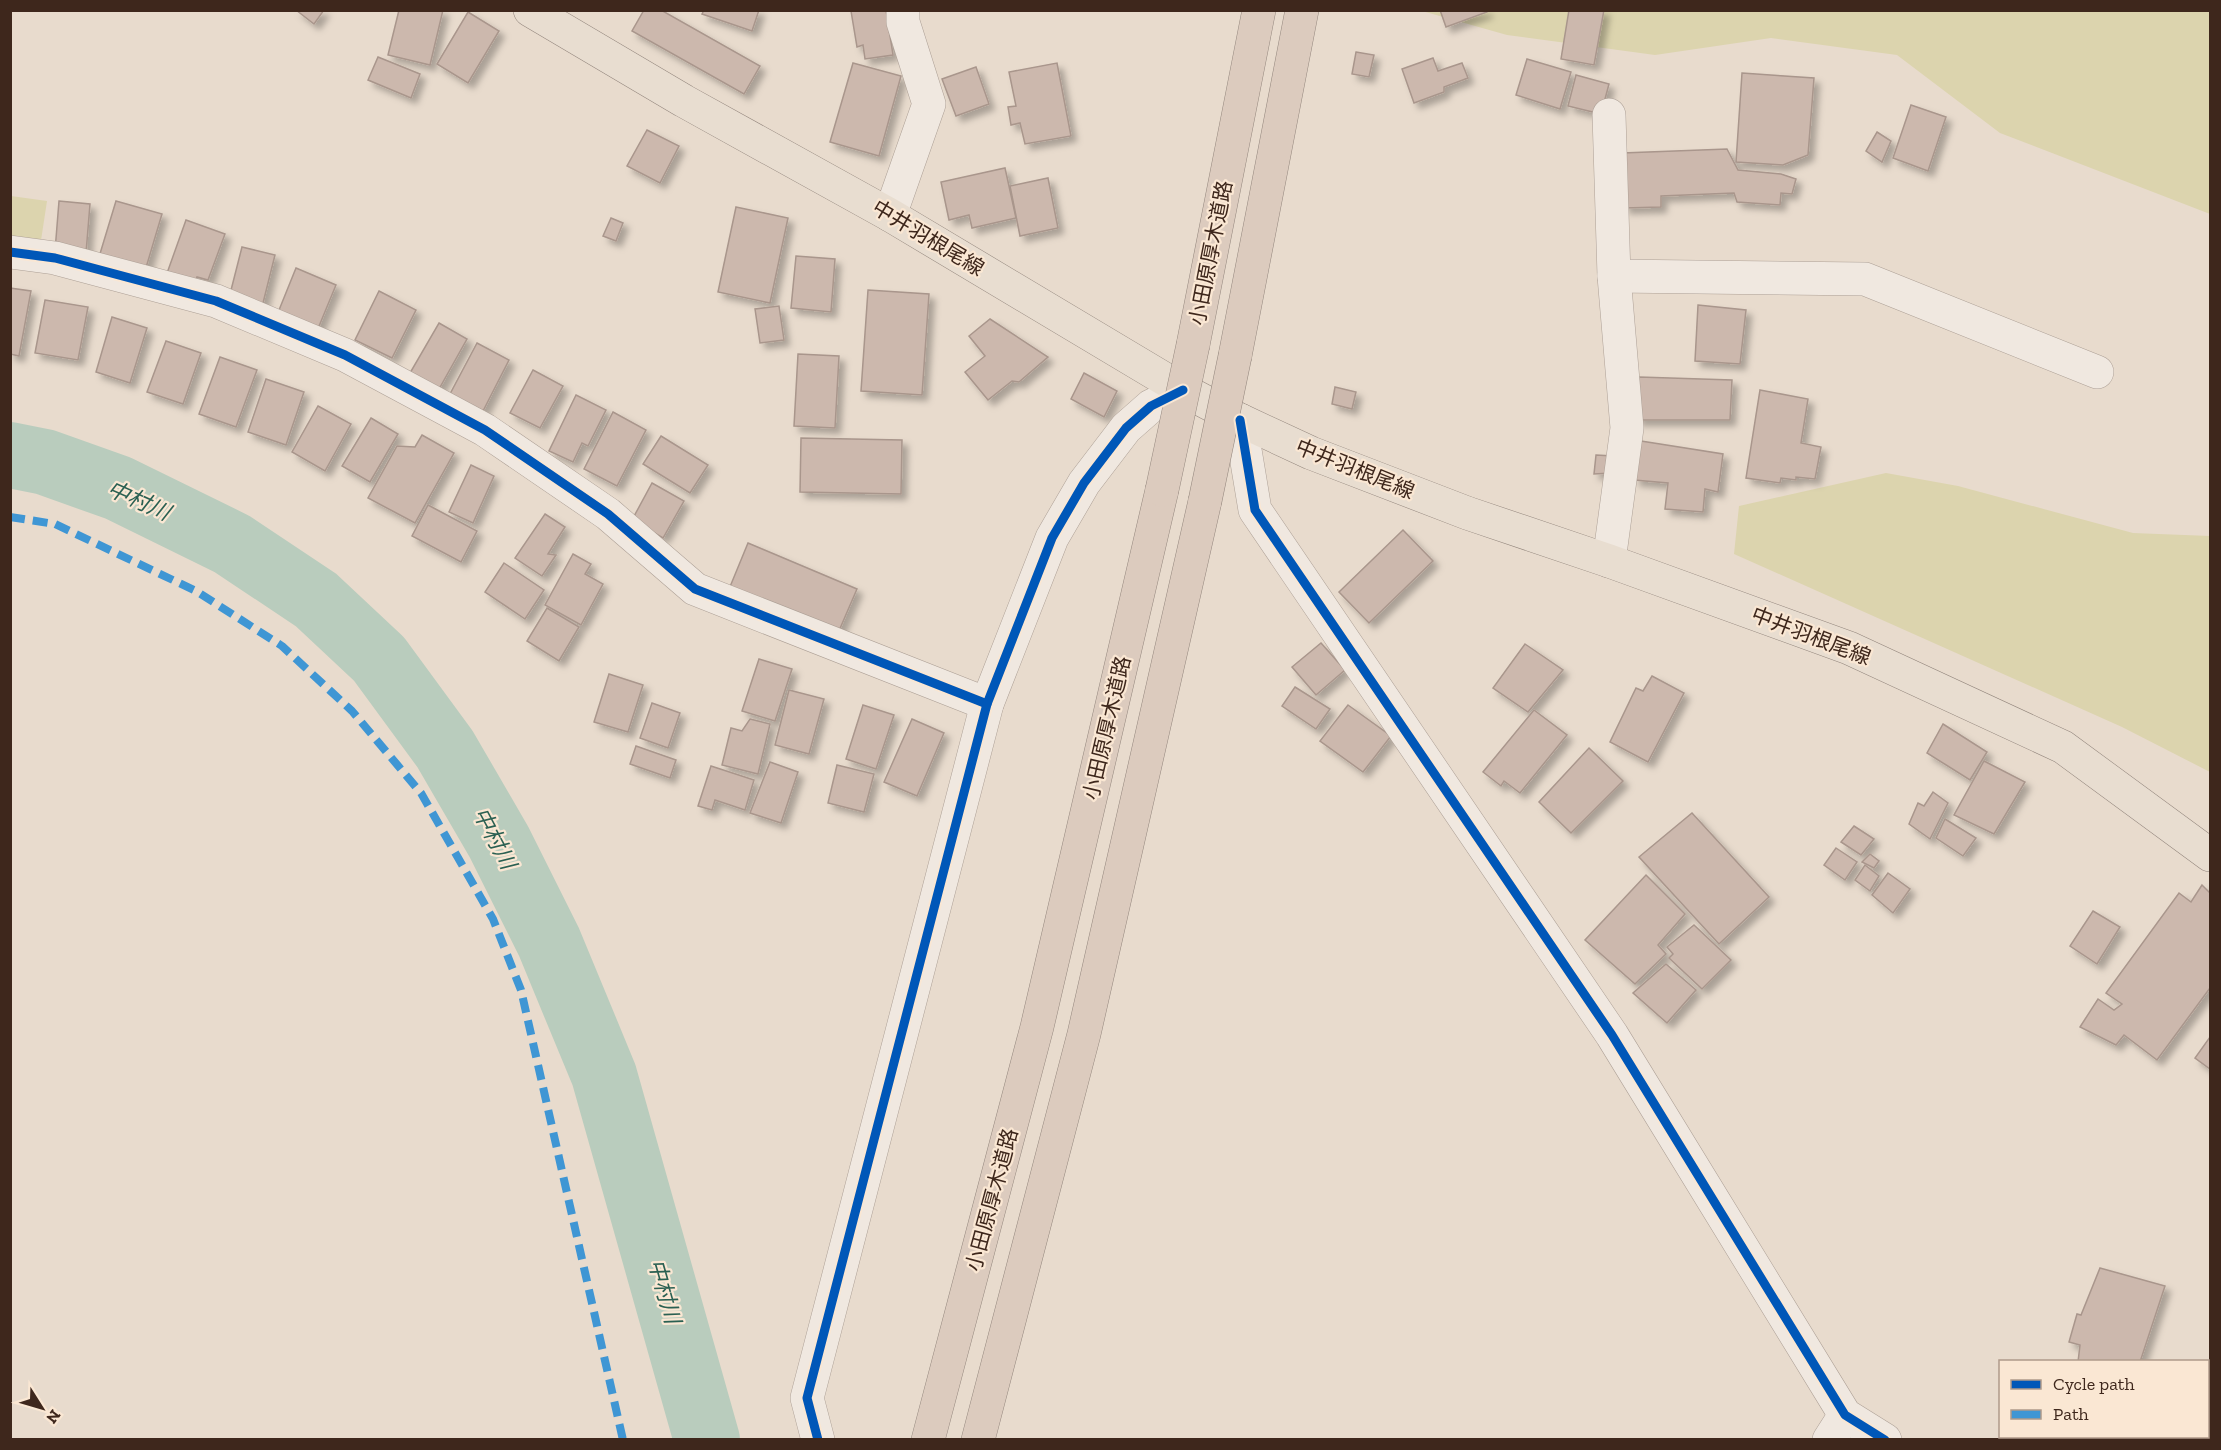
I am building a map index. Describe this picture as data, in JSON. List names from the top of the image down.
{
  "streets": {
    "highway": ["小田原厚木道路"],
    "main road": ["中井羽根尾線"]
  },
  "water": ["中村川"],
  "legend": ["Cycle path", "Path"],
  "north": "bottom right"
}
